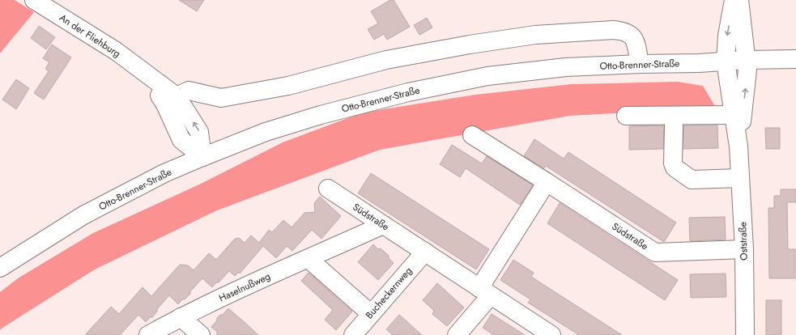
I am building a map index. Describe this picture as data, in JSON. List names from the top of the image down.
{
  "streets": {
    "street": [
      "An der Fliehburg",
      "Otto-Brenner-Straße",
      "Südstraße",
      "Oststraße",
      "Haselnußweg",
      "Bucheckernweg"
    ]
  },
  "crossings": [
    ["An der Fliehburg", "Otto-Brenner-Straße"],
    ["Otto-Brenner-Straße", "Oststraße"],
    ["Südstraße", "Oststraße"],
    ["Südstraße", "Haselnußweg"],
    ["Südstraße", "Bucheckernweg"]
  ]
}
